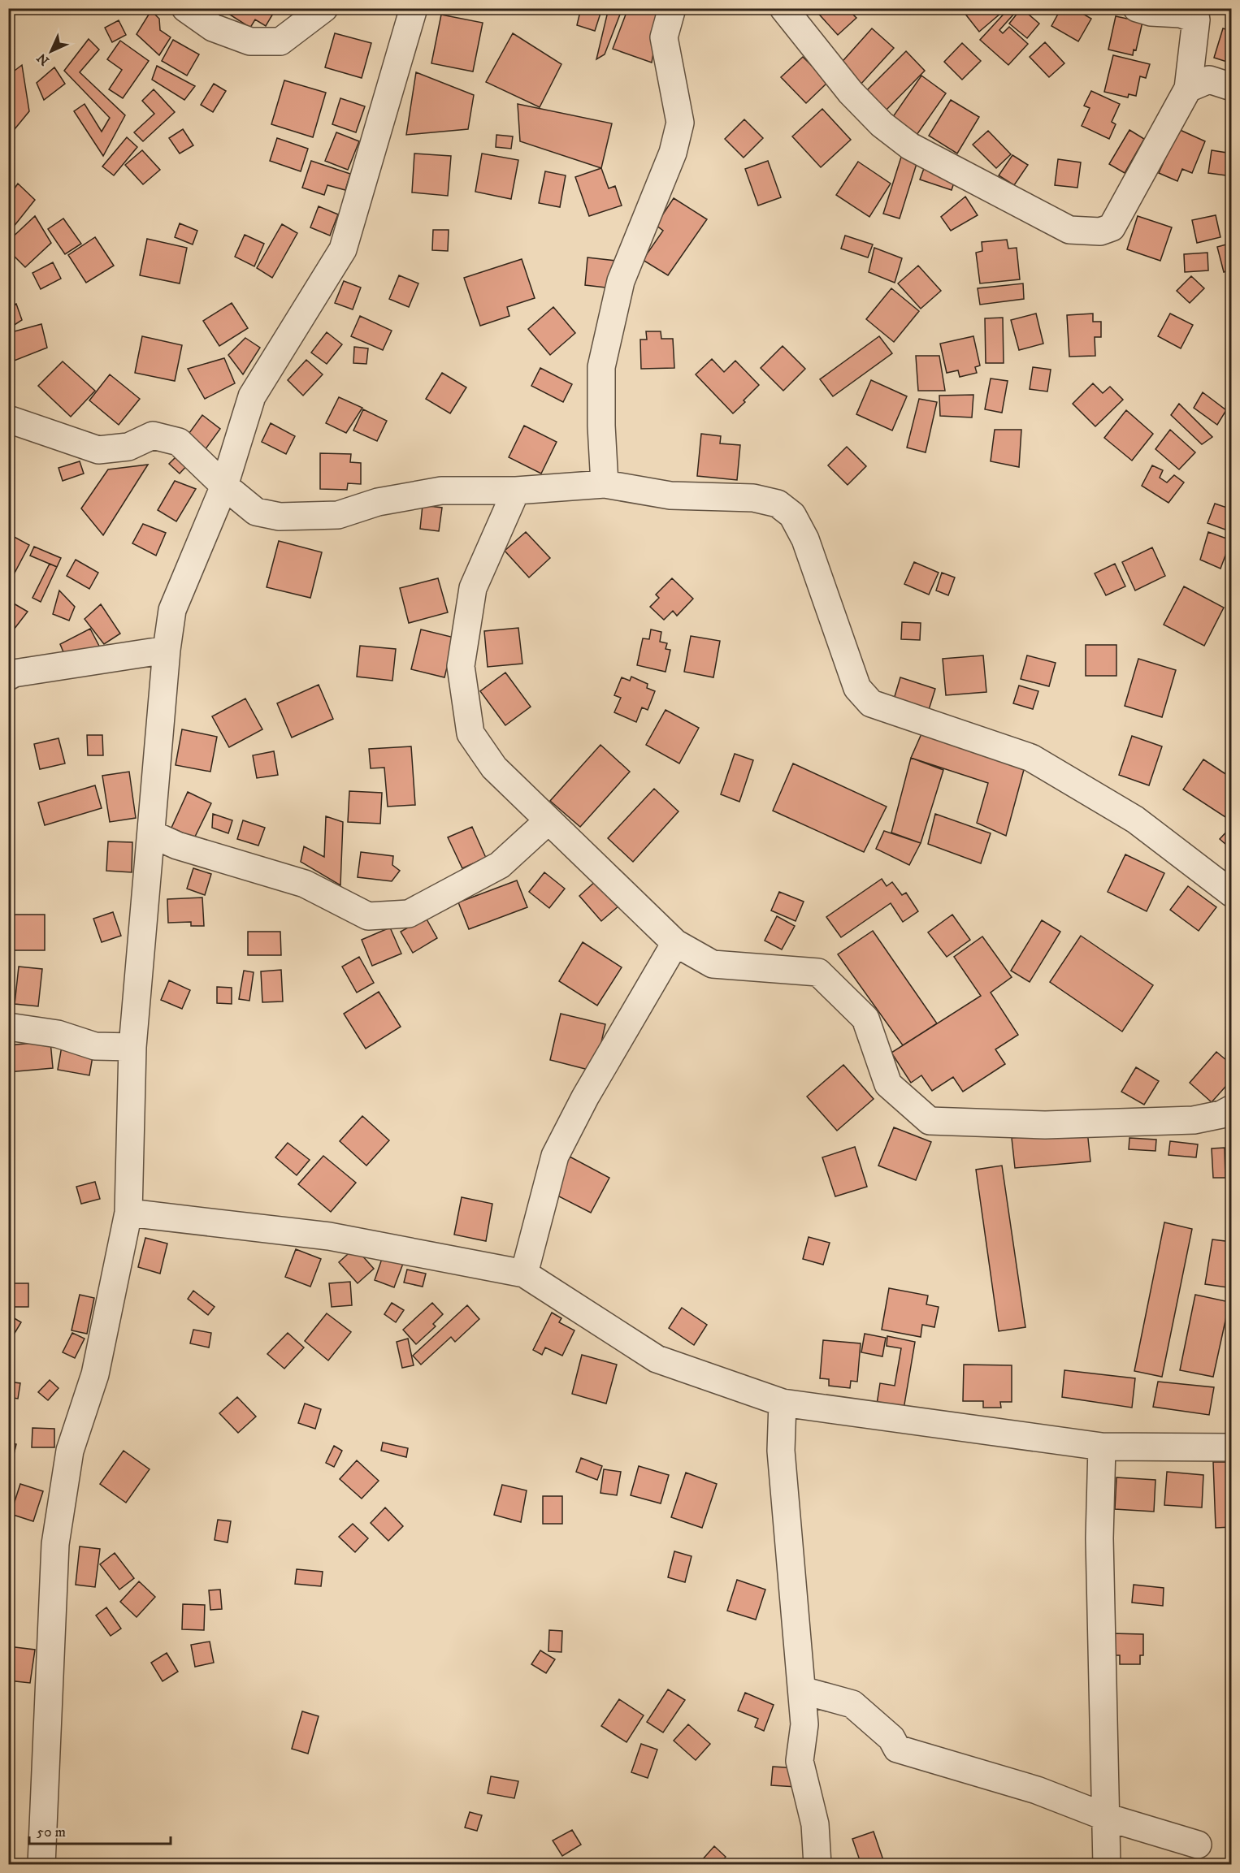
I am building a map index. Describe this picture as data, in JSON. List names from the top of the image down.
{
  "scale_bar": "50 m",
  "north": "bottom left"
}
